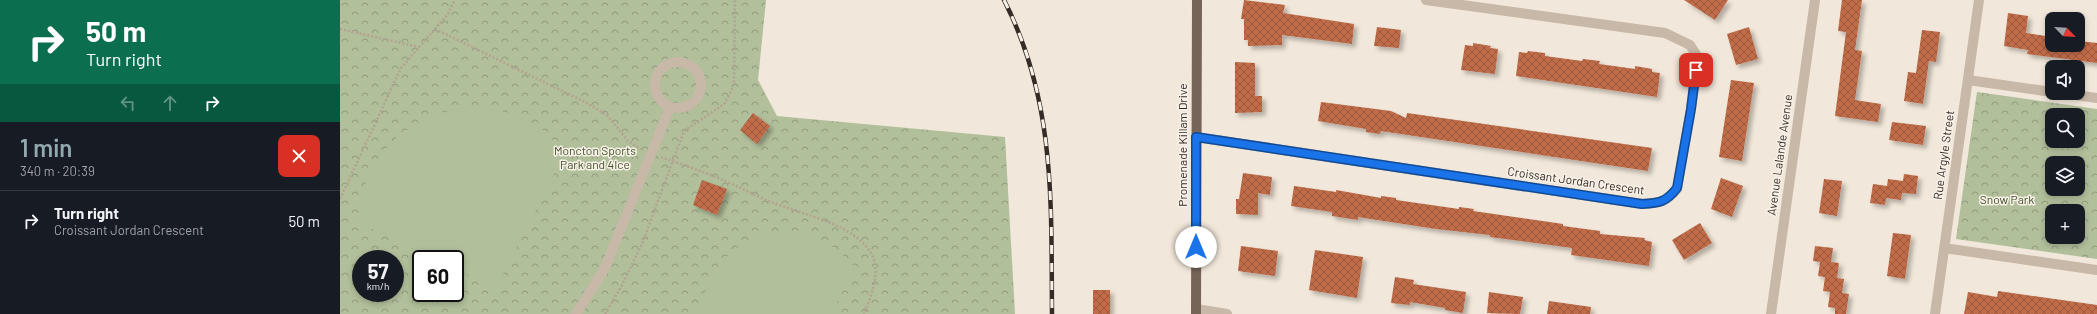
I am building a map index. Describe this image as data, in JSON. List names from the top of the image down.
{
  "streets": {
    "main road": ["Promenade Killam Drive"],
    "street": ["Avenue Lalande Avenue", "Rue Argyle Street", "Croissant Jordan Crescent"]
  },
  "crossings": [
    ["Promenade Killam Drive", "Croissant Jordan Crescent"]
  ],
  "parks": ["Moncton Sports Park and 4Ice", "Snow Park"],
  "north": "bottom right",
  "page": {
    "turn": ["50 m", "Turn right"],
    "map_buttons": "+",
    "heading": ["1 min", "340 m · 20:39"],
    "list": [
      {
        "name": "Turn right",
        "note": "Croissant Jordan Crescent",
        "value": "50 m"
      }
    ],
    "speed": "57 km/h",
    "limit": "60"
  }
}
